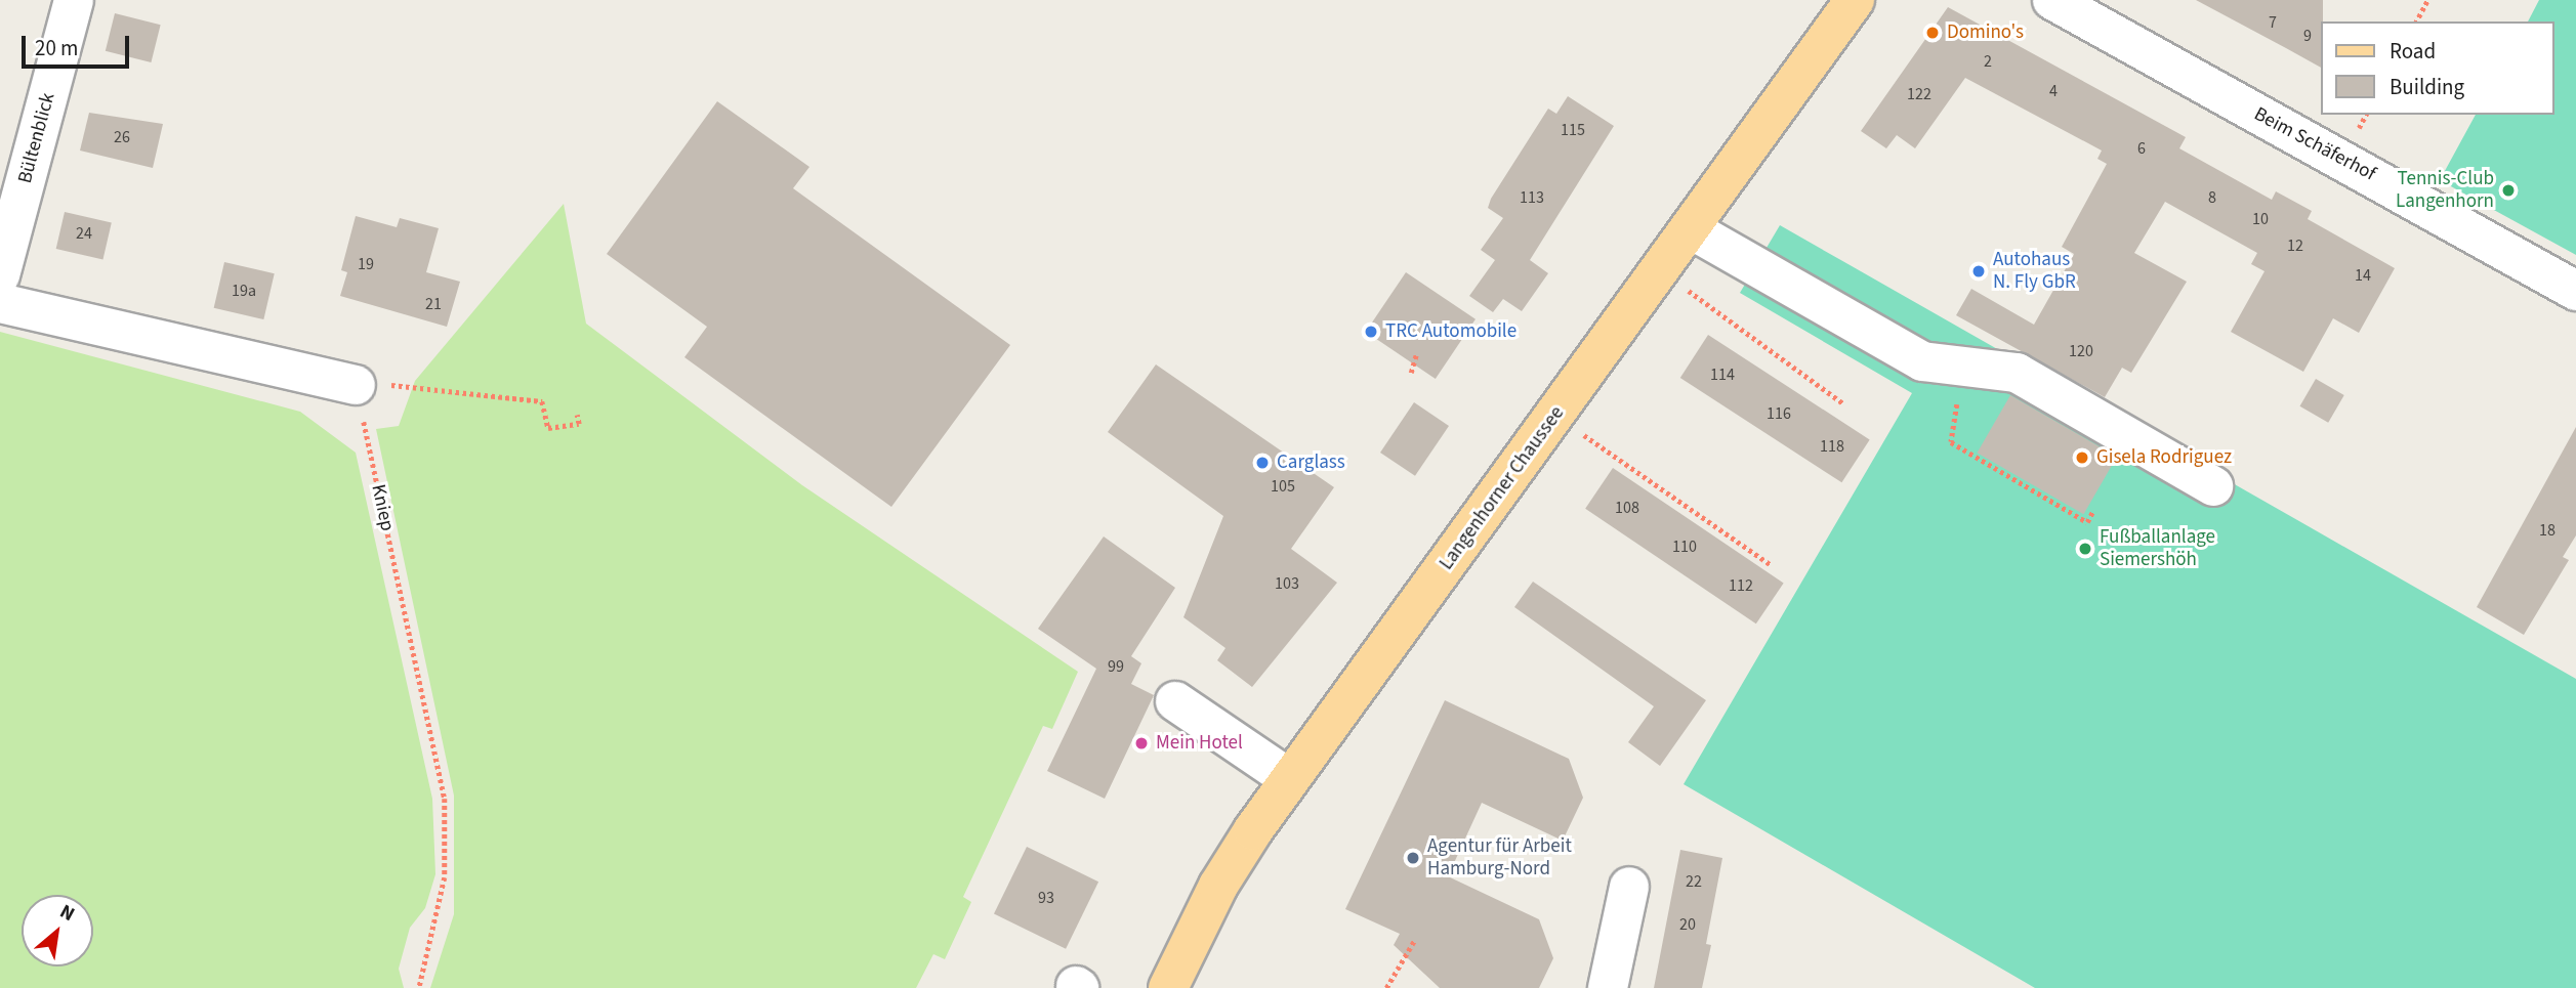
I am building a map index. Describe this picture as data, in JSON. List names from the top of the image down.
{
  "streets": {
    "main road": ["Langenhorner Chaussee"],
    "street": ["Bültenblick", "Beim Schäferhof"],
    "path": ["Kniep"]
  },
  "places": [
    "Domino's",
    "Tennis-Club Langenhorn",
    "Autohaus N. Fly GbR",
    "TRC Automobile",
    "Gisela Rodriguez",
    "Carglass",
    "Fußballanlage Siemershöh",
    "Mein Hotel",
    "Agentur für Arbeit Hamburg-Nord"
  ],
  "house_numbers": [
    "7",
    "9",
    "2",
    "4",
    "122",
    "115",
    "26",
    "6",
    "113",
    "8",
    "10",
    "24",
    "12",
    "19",
    "14",
    "19a",
    "21",
    "120",
    "114",
    "116",
    "118",
    "105",
    "108",
    "18",
    "110",
    "103",
    "112",
    "99",
    "22",
    "93",
    "20"
  ],
  "legend": ["Road", "Building"],
  "scale_bar": "20 m",
  "north": "top right"
}
